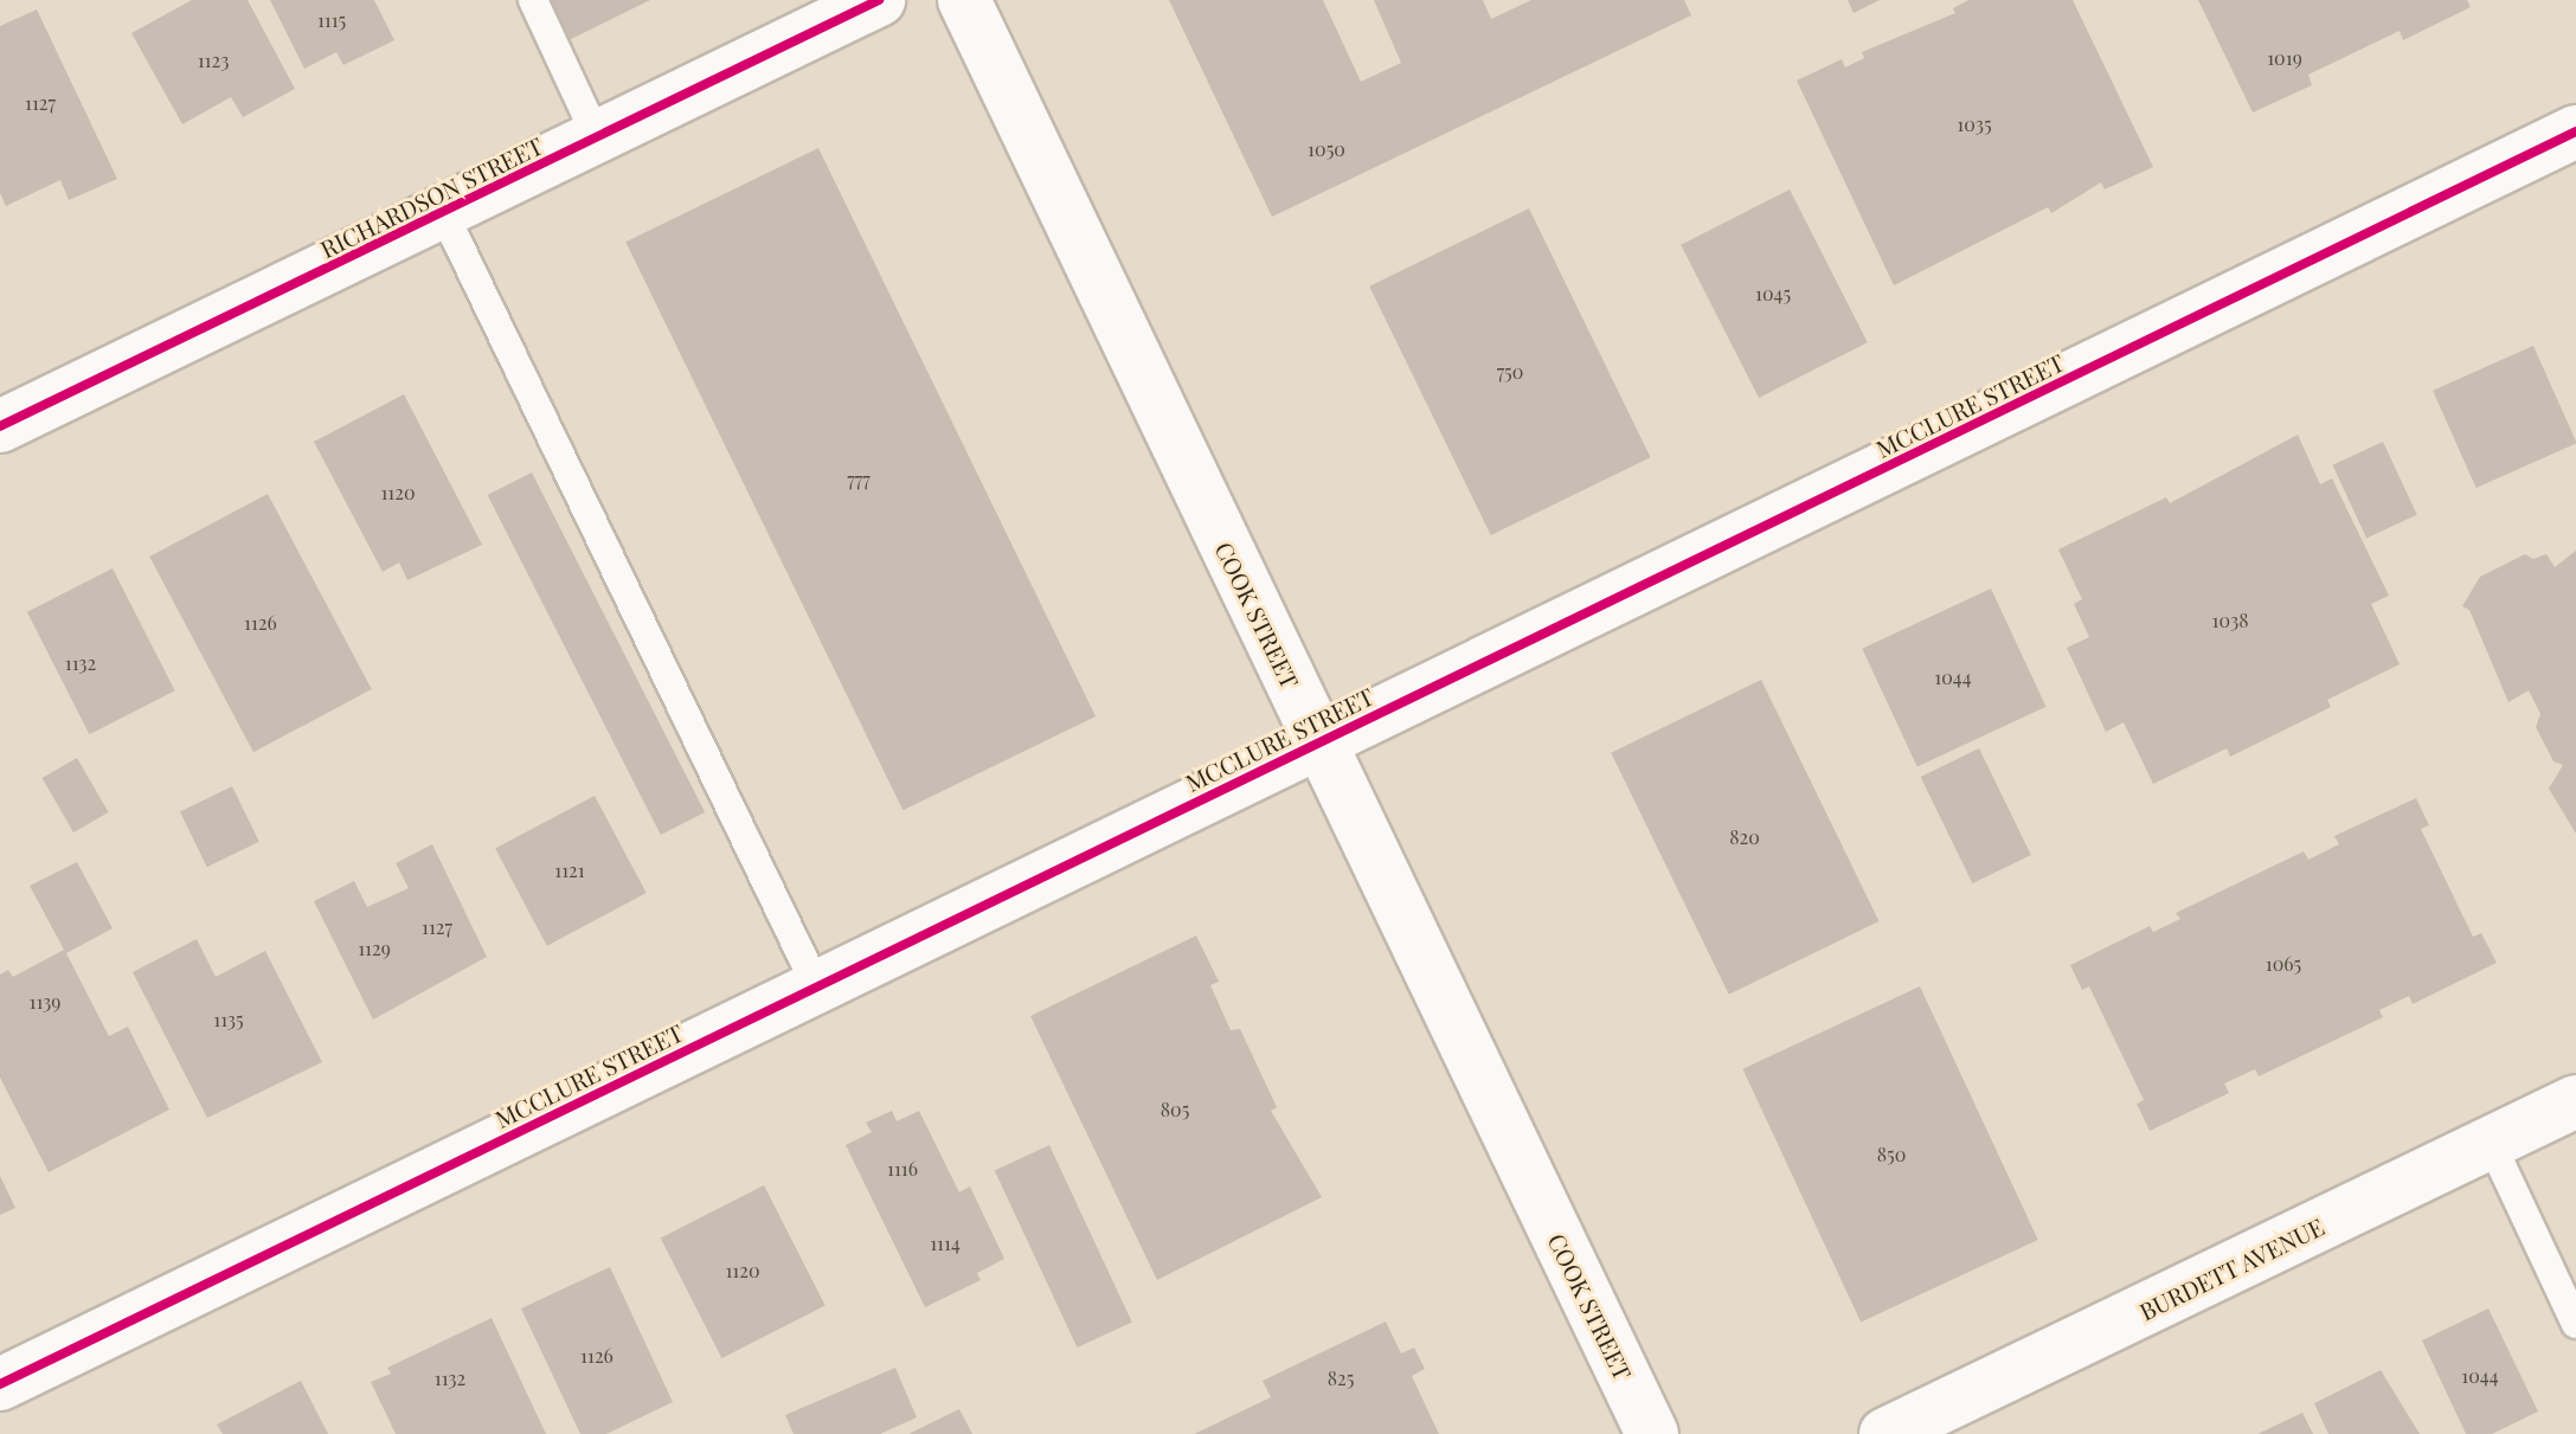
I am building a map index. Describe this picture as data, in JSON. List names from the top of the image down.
{
  "streets": {
    "street": [
      "RICHARDSON STREET",
      "MCCLURE STREET",
      "COOK STREET",
      "BURDETT AVENUE"
    ]
  },
  "crossings": [
    ["MCCLURE STREET", "COOK STREET"]
  ],
  "house_numbers": [
    "1115",
    "1019",
    "1123",
    "1127",
    "1035",
    "1050",
    "1045",
    "750",
    "777",
    "1120",
    "1038",
    "1126",
    "1132",
    "1044",
    "820",
    "1121",
    "1127",
    "1129",
    "1065",
    "1139",
    "1135",
    "805",
    "850",
    "1116",
    "1114",
    "1120",
    "1126",
    "1044",
    "1132",
    "825"
  ]
}
